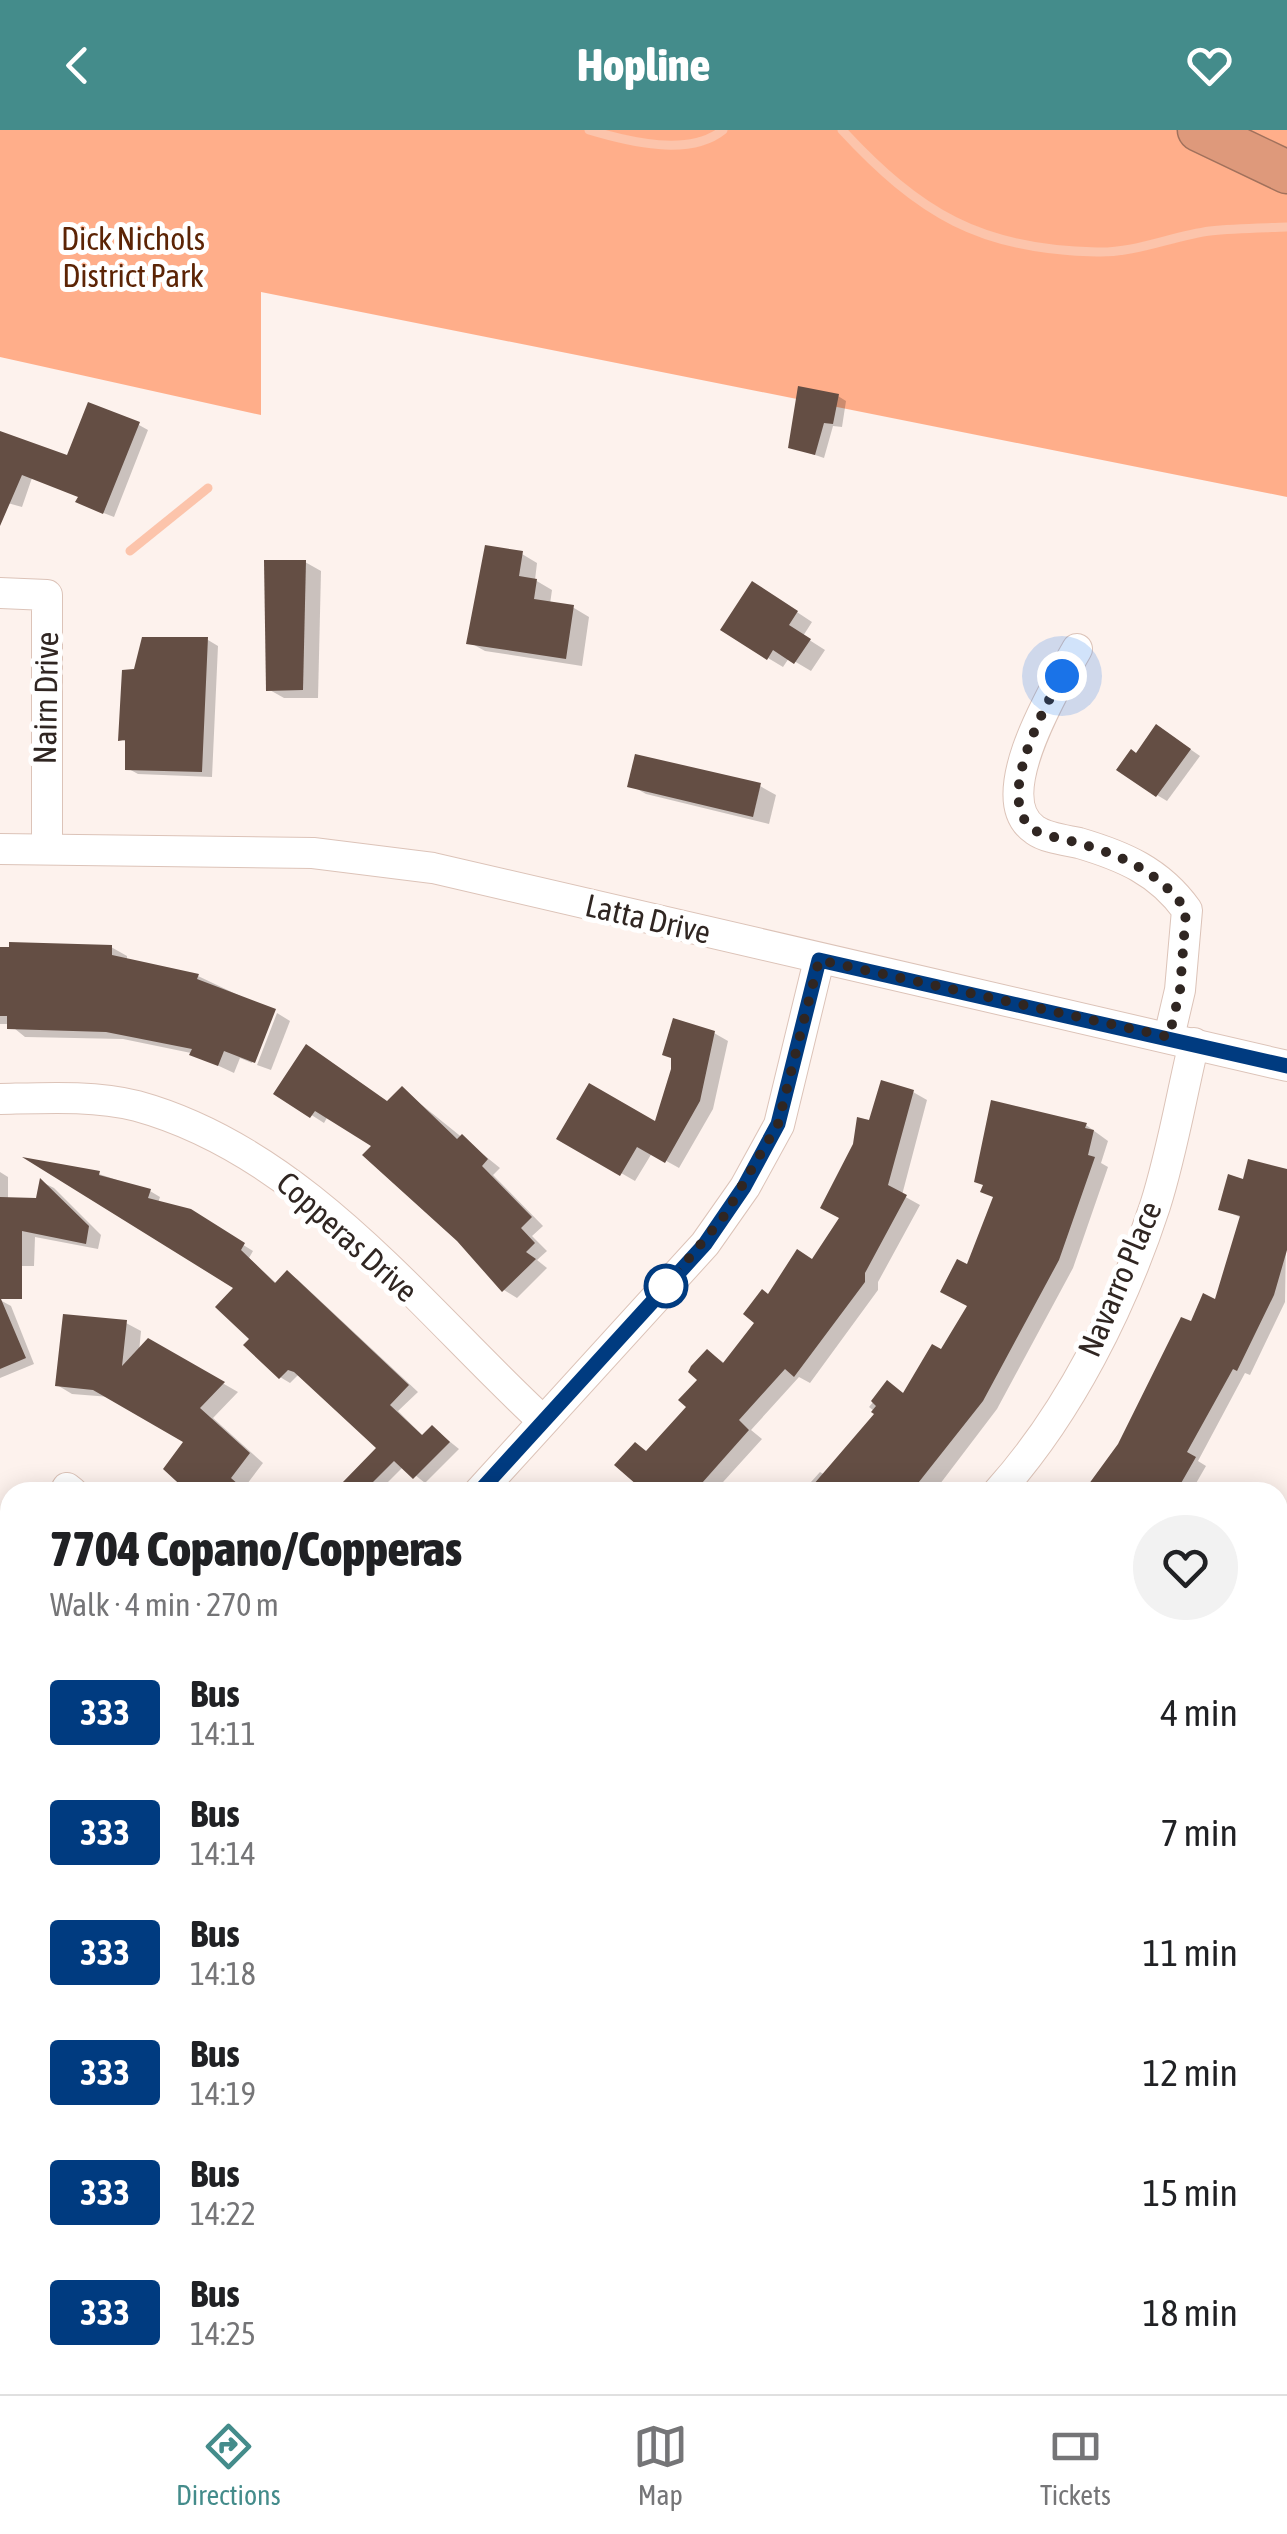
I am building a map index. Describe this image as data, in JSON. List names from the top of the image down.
{
  "streets": {
    "street": [
      "Nairn Drive",
      "Latta Drive",
      "Copperas Drive",
      "Navarro Place"
    ]
  },
  "crossings": [
    ["Nairn Drive", "Latta Drive"],
    ["Latta Drive", "Navarro Place"]
  ],
  "parks": ["Dick Nichols District Park"],
  "lines": ["bus line 333"],
  "page": {
    "header": "Hopline",
    "heading": ["7704 Copano/Copperas", "Walk · 4 min · 270 m"],
    "list": [
      {
        "mark": "333",
        "name": "Bus",
        "note": "14:11",
        "value": "4 min"
      },
      {
        "mark": "333",
        "name": "Bus",
        "note": "14:14",
        "value": "7 min"
      },
      {
        "mark": "333",
        "name": "Bus",
        "note": "14:18",
        "value": "11 min"
      },
      {
        "mark": "333",
        "name": "Bus",
        "note": "14:19",
        "value": "12 min"
      },
      {
        "mark": "333",
        "name": "Bus",
        "note": "14:22",
        "value": "15 min"
      },
      {
        "mark": "333",
        "name": "Bus",
        "note": "14:25",
        "value": "18 min"
      }
    ],
    "tabs": ["Directions", "Map", "Tickets"]
  }
}
